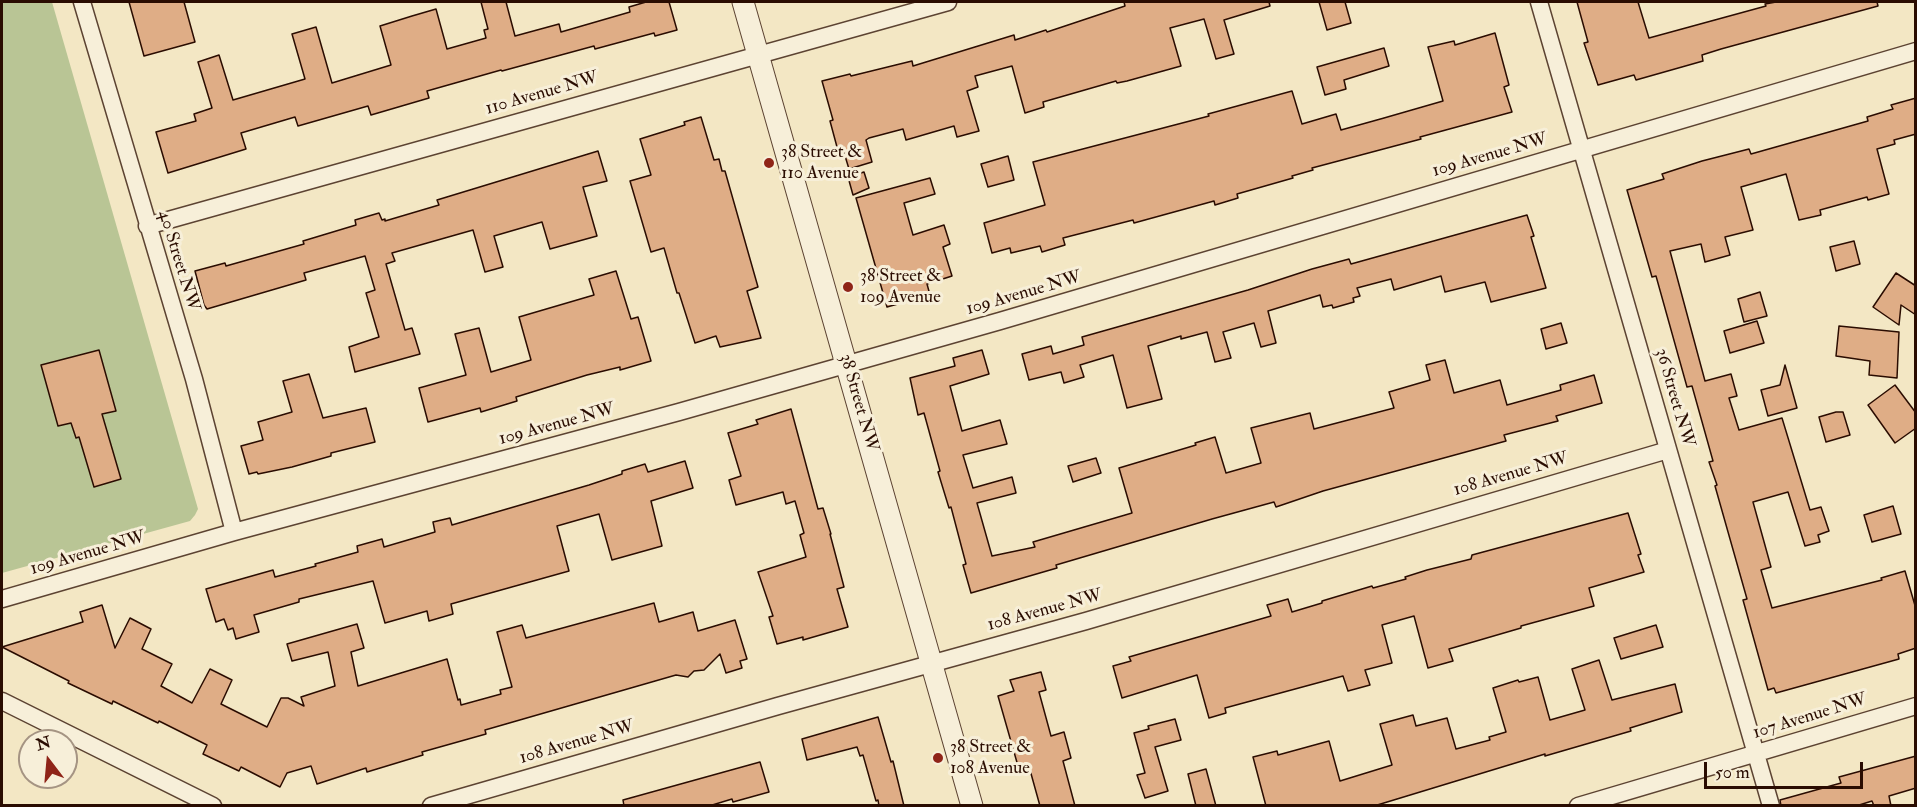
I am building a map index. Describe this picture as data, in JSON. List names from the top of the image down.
{
  "streets": {
    "street": [
      "110 Avenue NW",
      "109 Avenue NW",
      "40 Street NW",
      "36 Street NW",
      "38 Street NW",
      "108 Avenue NW",
      "107 Avenue NW"
    ]
  },
  "crossings": [
    ["110 Avenue NW", "40 Street NW"],
    ["110 Avenue NW", "38 Street NW"],
    ["109 Avenue NW", "40 Street NW"],
    ["109 Avenue NW", "36 Street NW"],
    ["109 Avenue NW", "38 Street NW"],
    ["36 Street NW", "108 Avenue NW"],
    ["36 Street NW", "107 Avenue NW"],
    ["38 Street NW", "108 Avenue NW"]
  ],
  "places": ["38 Street & 110 Avenue", "38 Street & 109 Avenue", "38 Street & 108 Avenue"],
  "scale_bar": "50 m",
  "north": "top"
}
